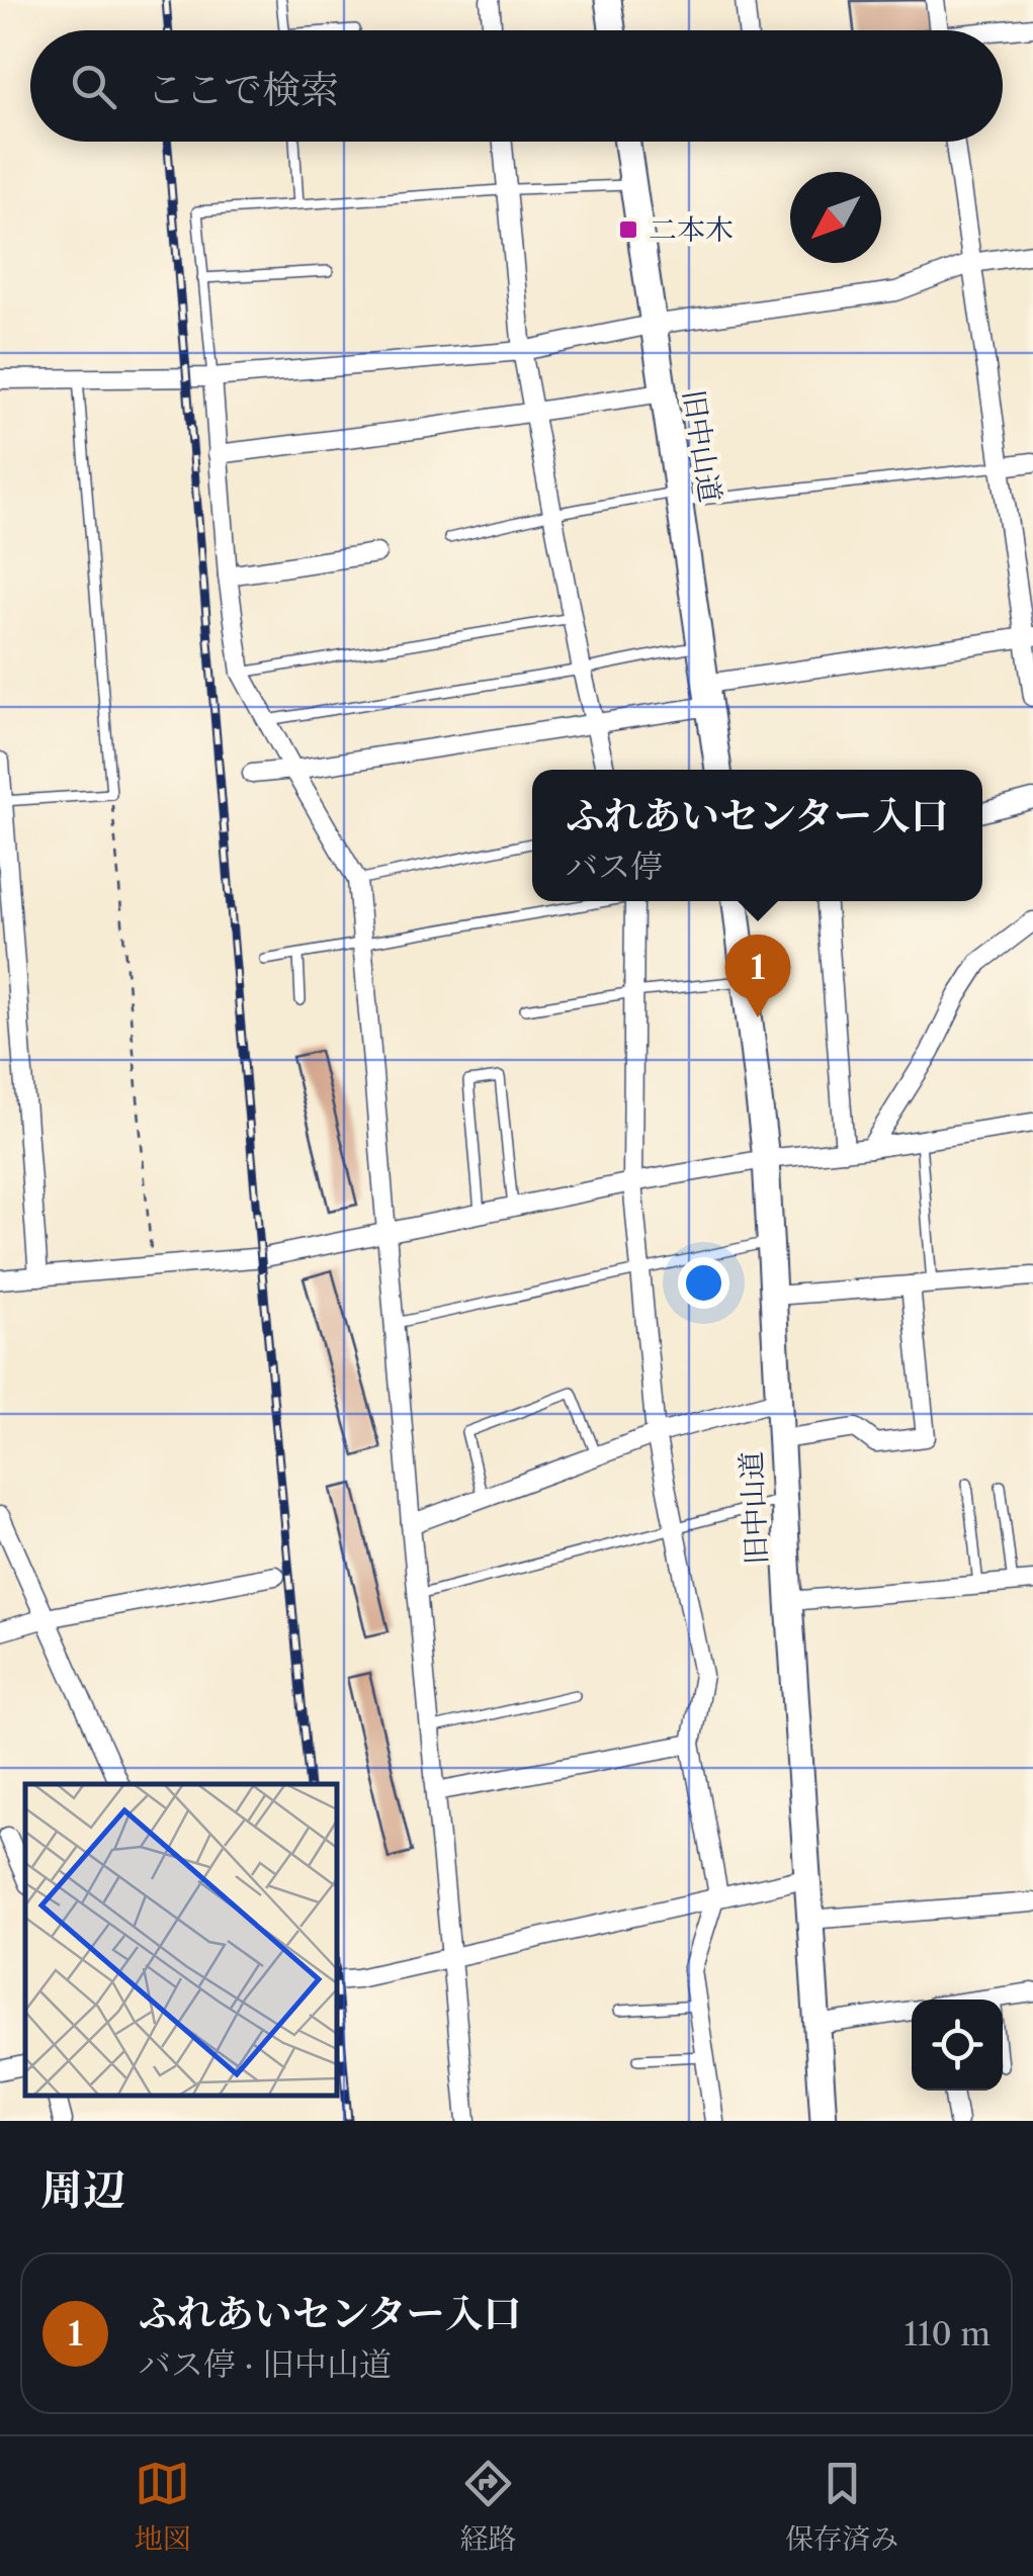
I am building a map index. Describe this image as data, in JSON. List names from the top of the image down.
{
  "streets": {
    "main road": ["旧中山道"]
  },
  "places": {
    "transit": ["二本木"]
  },
  "north": "bottom left",
  "page": {
    "search": "ここで検索",
    "popup": ["ふれあいセンター入口", "バス停"],
    "pins": "1",
    "heading": "周辺",
    "list": [
      {
        "mark": "1",
        "name": "ふれあいセンター入口",
        "note": "バス停 · 旧中山道",
        "value": "110 m"
      }
    ],
    "nav": ["地図", "経路", "保存済み"]
  }
}
